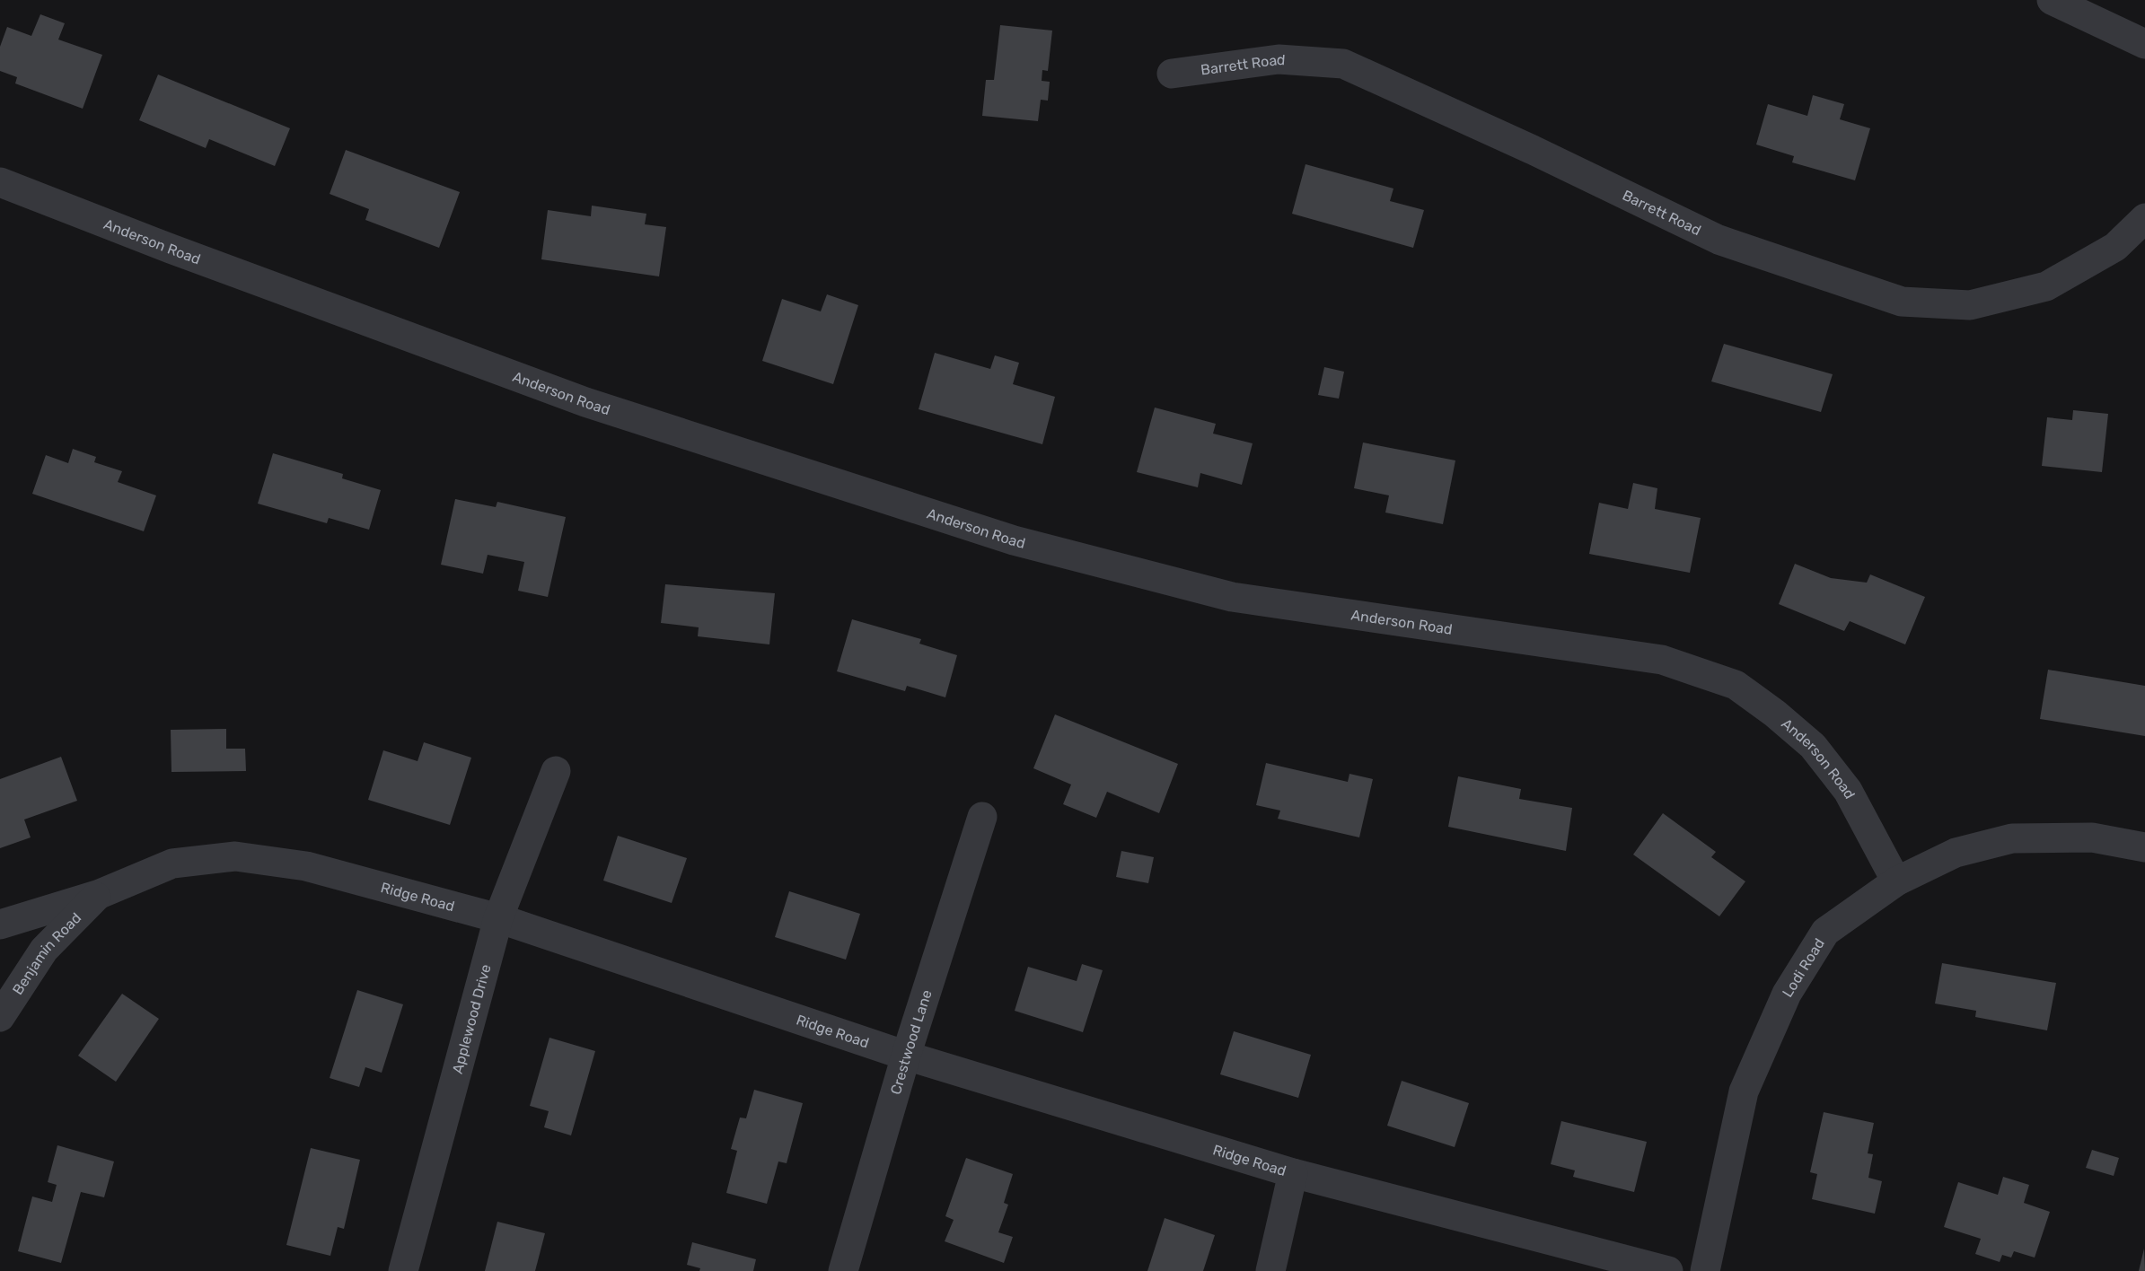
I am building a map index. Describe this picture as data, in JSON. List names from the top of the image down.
{
  "streets": {
    "street": [
      "Barrett Road",
      "Anderson Road",
      "Ridge Road",
      "Benjamin Road",
      "Lodi Road",
      "Applewood Drive",
      "Crestwood Lane"
    ]
  },
  "crossings": [
    ["Anderson Road", "Lodi Road"],
    ["Ridge Road", "Benjamin Road"],
    ["Ridge Road", "Applewood Drive"],
    ["Ridge Road", "Crestwood Lane"]
  ]
}
